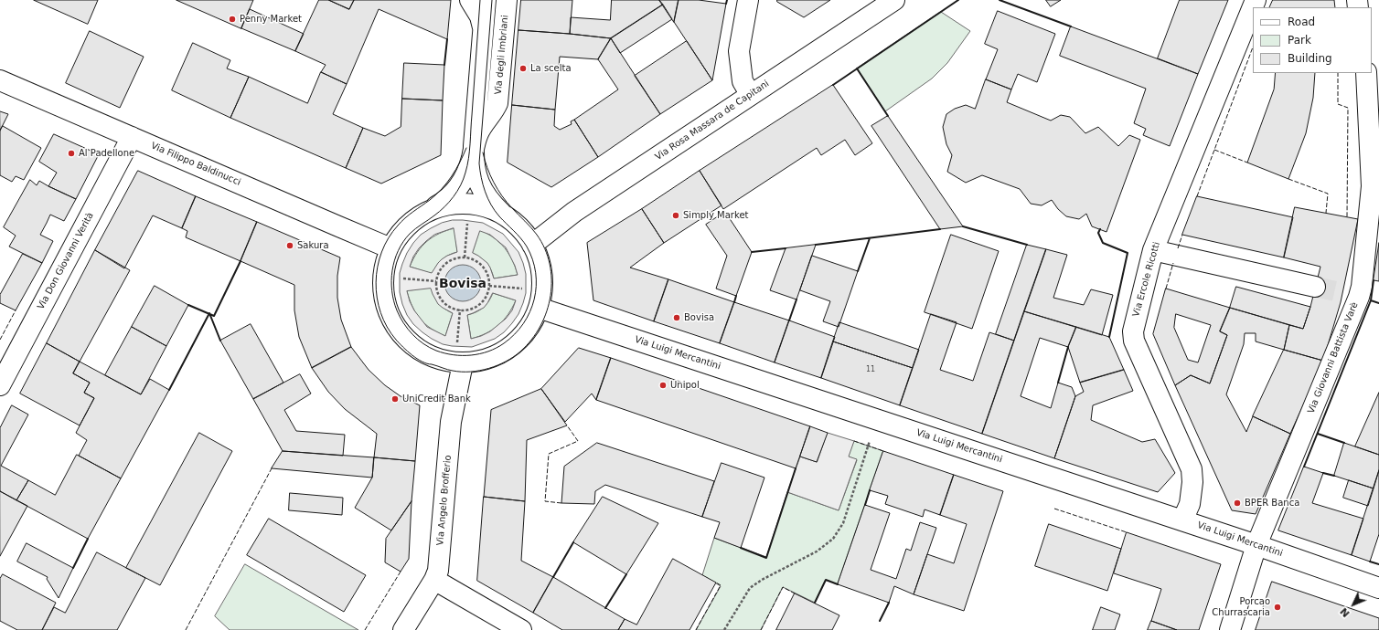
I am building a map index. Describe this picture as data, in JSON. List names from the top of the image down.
{
  "streets": {
    "street": [
      "Via degli Imbriani",
      "Via Rosa Massara de Capitani",
      "Via Filippo Baldinucci",
      "Via Don Giovanni Verità",
      "Via Ercole Ricotti",
      "Via Luigi Mercantini",
      "Via Giovanni Battista Varè",
      "Via Angelo Brofferio"
    ]
  },
  "crossings": [
    ["Via Filippo Baldinucci", "Via Don Giovanni Verità"],
    ["Via Ercole Ricotti", "Via Luigi Mercantini"],
    ["Via Luigi Mercantini", "Via Giovanni Battista Varè"]
  ],
  "districts": ["Bovisa"],
  "places": [
    "Penny Market",
    "La scelta",
    "Al Padellone",
    "Simply Market",
    "Sakura",
    "Bovisa",
    "Unipol",
    "UniCredit Bank",
    "BPER Banca",
    "Porcao Churrascaria"
  ],
  "house_numbers": ["11"],
  "legend": ["Road", "Park", "Building"],
  "north": "bottom left"
}
